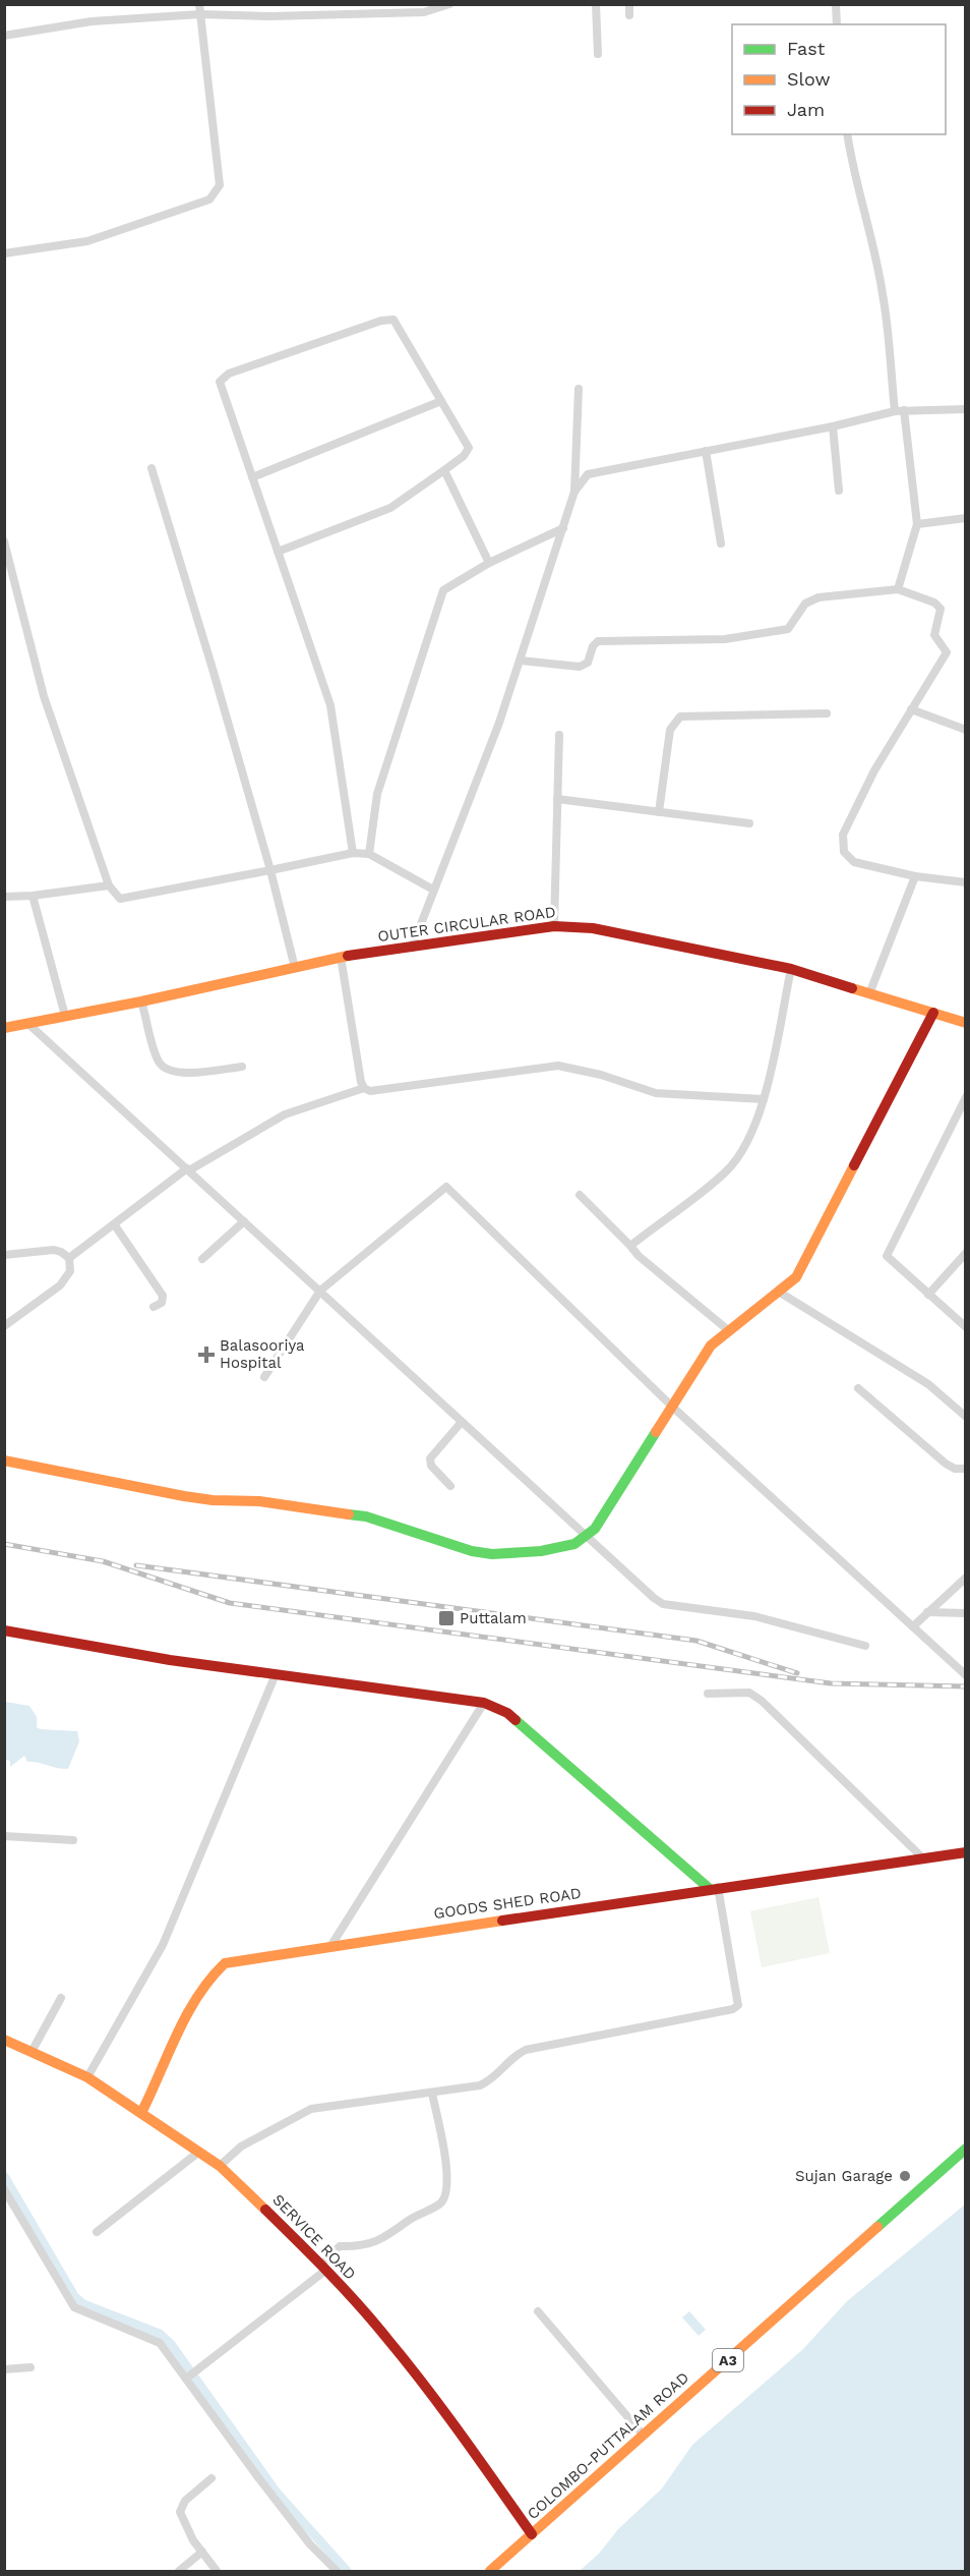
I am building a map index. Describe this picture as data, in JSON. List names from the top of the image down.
{
  "streets": {
    "main road": [
      "OUTER CIRCULAR ROAD",
      "GOODS SHED ROAD",
      "SERVICE ROAD",
      "A3",
      "COLOMBO-PUTTALAM ROAD"
    ]
  },
  "crossings": [
    ["GOODS SHED ROAD", "SERVICE ROAD"],
    ["SERVICE ROAD", "COLOMBO-PUTTALAM ROAD"]
  ],
  "places": {
    "health": ["Balasooriya Hospital"],
    "transit": ["Puttalam"],
    "other": ["Sujan Garage"]
  },
  "legend": ["Fast", "Slow", "Jam"]
}
